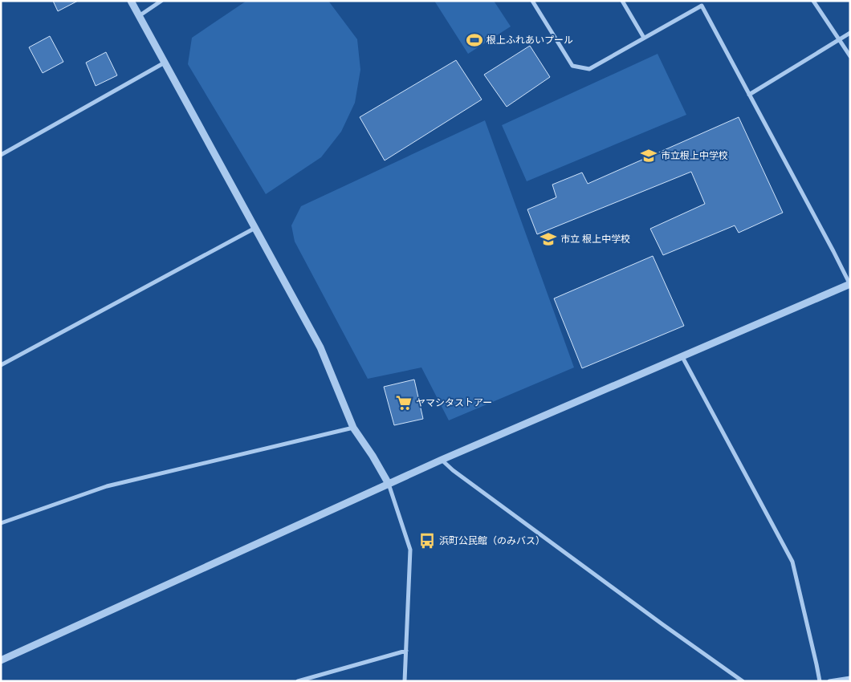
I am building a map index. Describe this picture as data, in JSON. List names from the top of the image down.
{
  "places": {
    "sports": ["根上ふれあいプール"],
    "school or university": ["市立根上中学校", "市立 根上中学校"],
    "supermarket": ["ヤマシタストアー"],
    "bus stop": ["浜町公民館（のみバス）"]
  }
}
